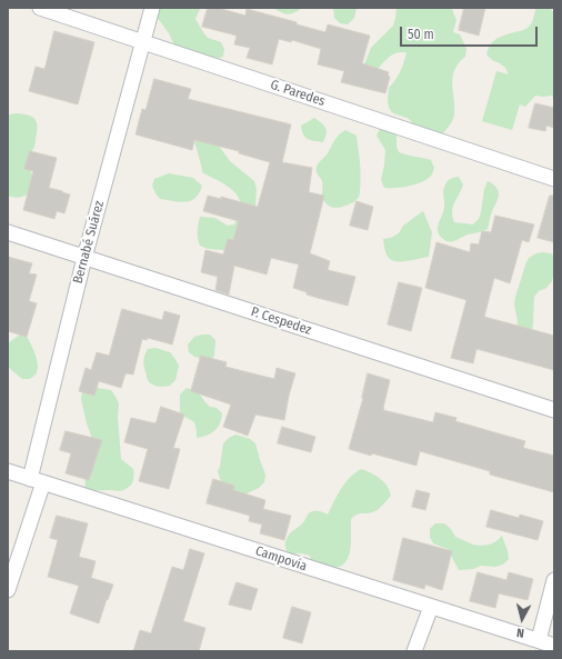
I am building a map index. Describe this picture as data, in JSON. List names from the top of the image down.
{
  "streets": {
    "street": [
      "G. Paredes",
      "Bernabé Suárez",
      "P. Cespedez",
      "Campovía"
    ]
  },
  "crossings": [
    ["G. Paredes", "Bernabé Suárez"],
    ["Bernabé Suárez", "P. Cespedez"],
    ["Bernabé Suárez", "Campovía"]
  ],
  "scale_bar": "50 m",
  "north": "bottom"
}
